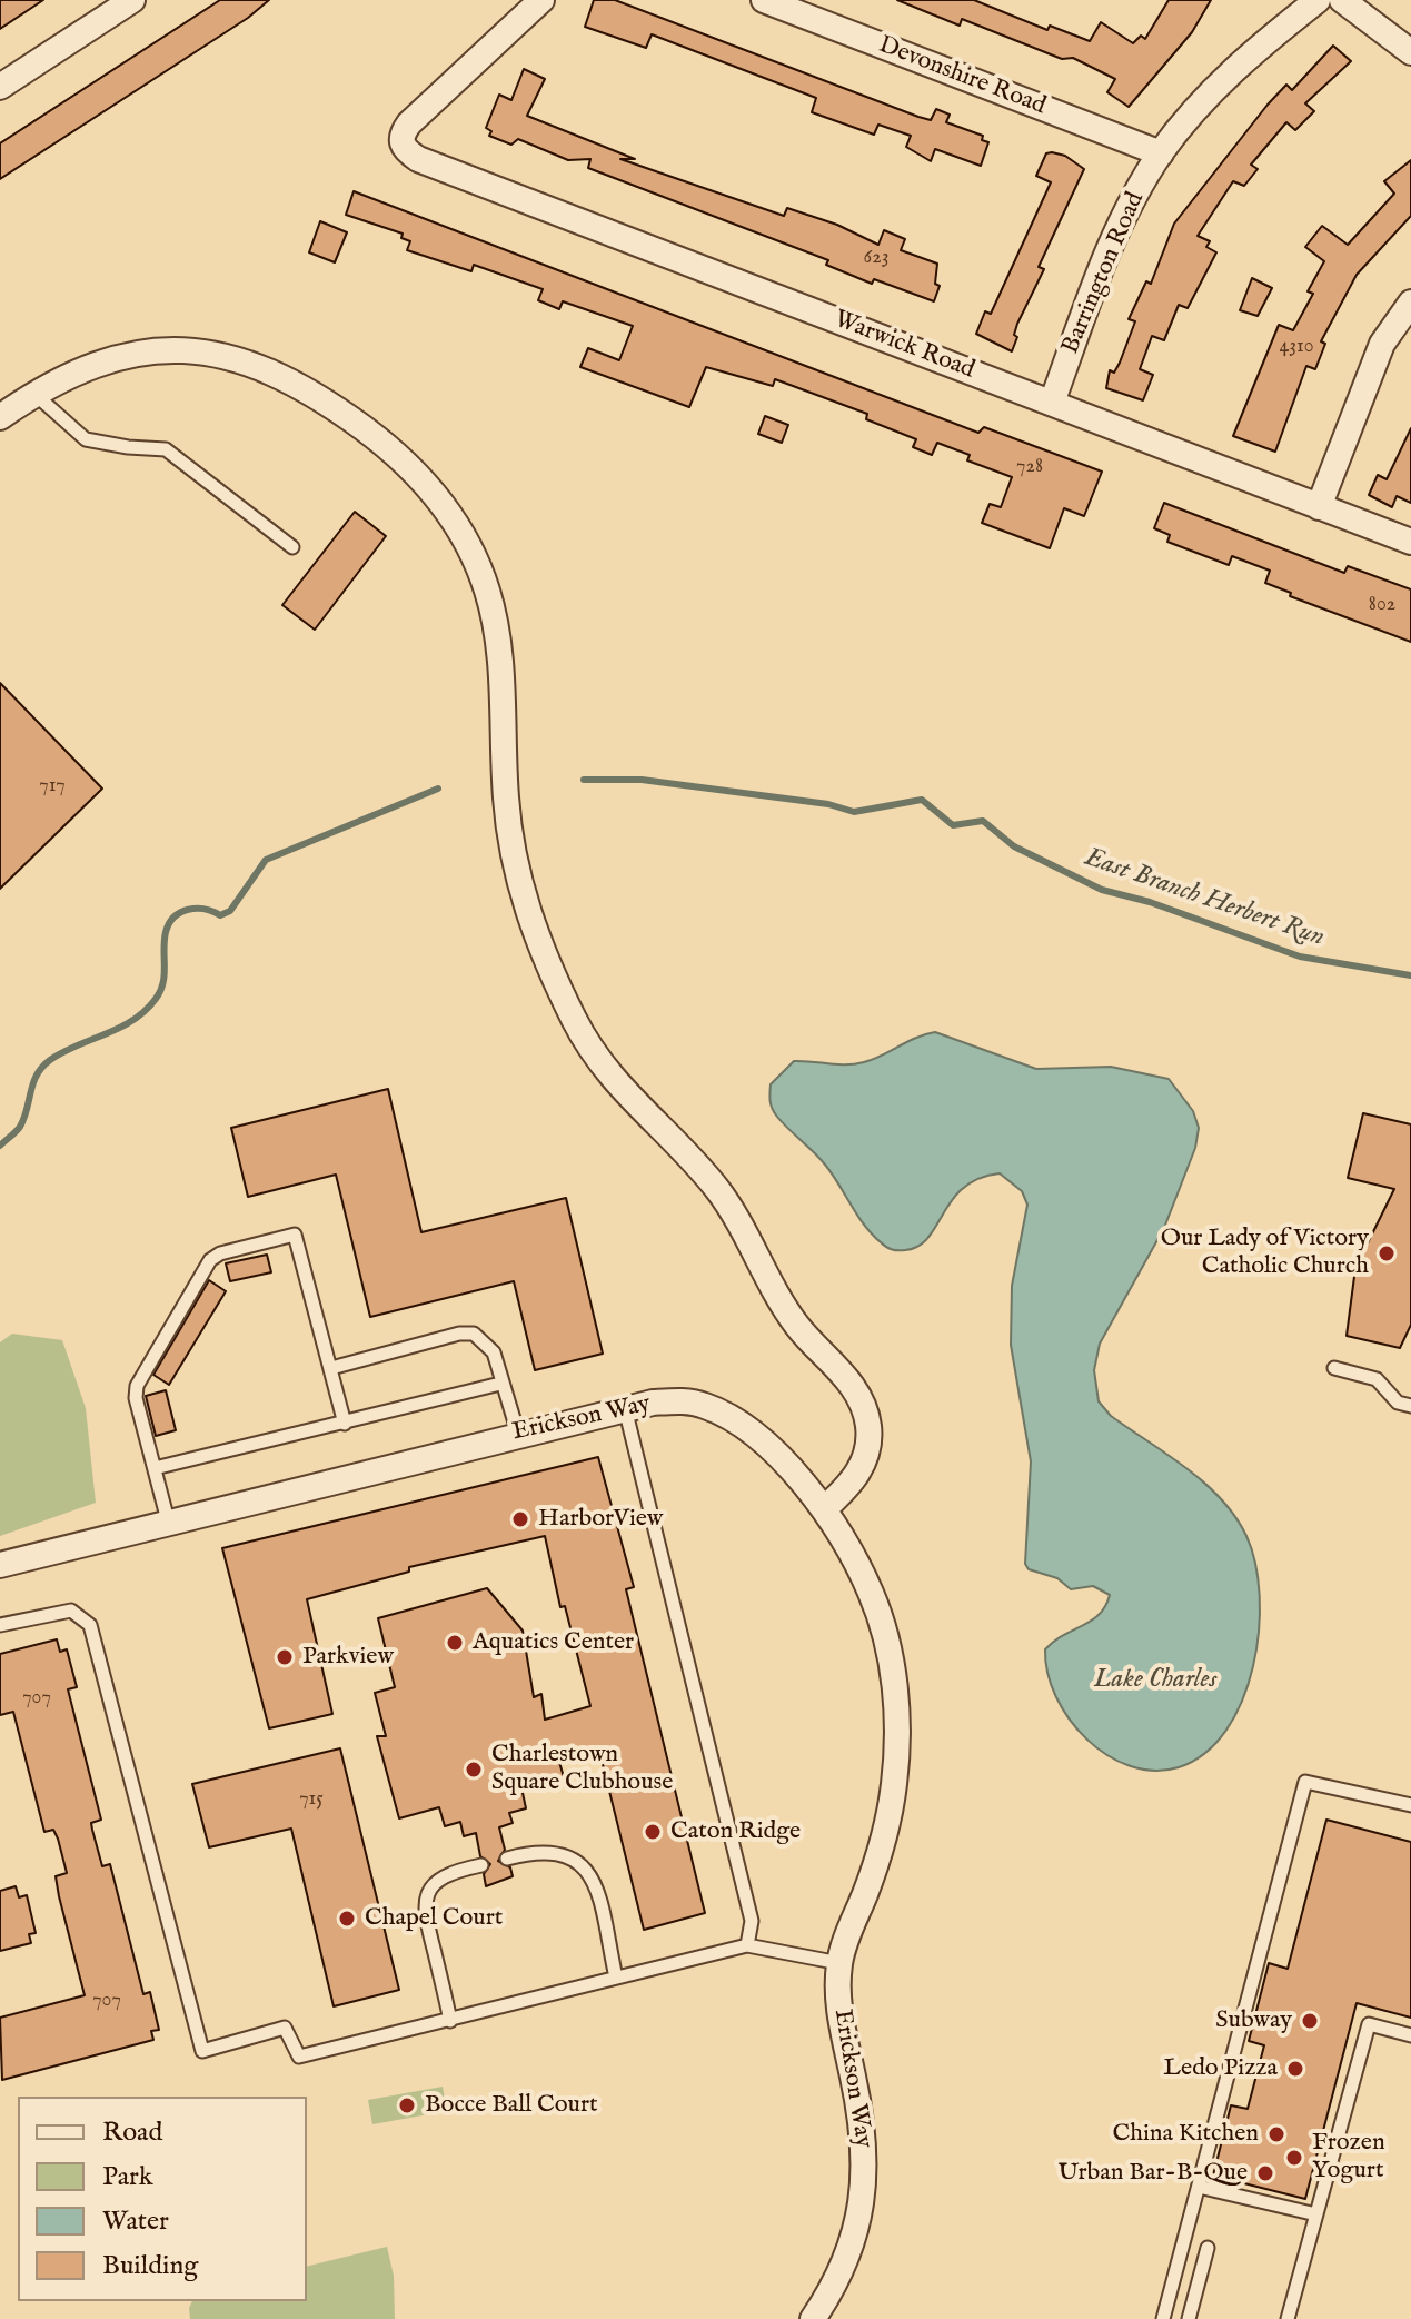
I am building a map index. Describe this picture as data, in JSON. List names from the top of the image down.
{
  "streets": {
    "street": [
      "Devonshire Road",
      "Barrington Road",
      "Warwick Road",
      "Erickson Way"
    ]
  },
  "crossings": [
    ["Devonshire Road", "Barrington Road"],
    ["Barrington Road", "Warwick Road"]
  ],
  "water": ["East Branch Herbert Run", "Lake Charles"],
  "places": [
    "Our Lady of Victory Catholic Church",
    "HarborView",
    "Aquatics Center",
    "Parkview",
    "Charlestown Square Clubhouse",
    "Caton Ridge",
    "Chapel Court",
    "Subway",
    "Ledo Pizza",
    "Bocce Ball Court",
    "China Kitchen",
    "Frozen Yogurt",
    "Urban Bar-B-Que"
  ],
  "house_numbers": [
    "623",
    "4310",
    "728",
    "802",
    "717",
    "707",
    "715",
    "707"
  ],
  "legend": [
    "Road",
    "Park",
    "Water",
    "Building"
  ]
}
